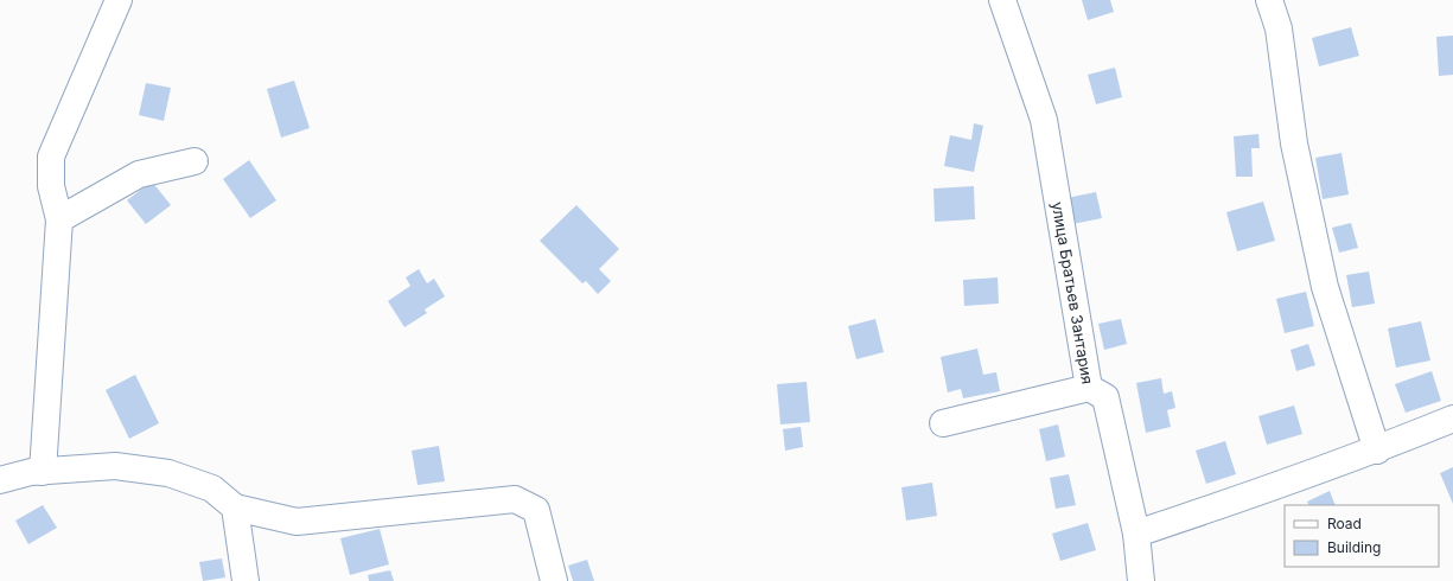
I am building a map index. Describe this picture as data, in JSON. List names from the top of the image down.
{
  "streets": {
    "street": ["улица Братьев Зантария"]
  },
  "legend": ["Road", "Building"]
}
